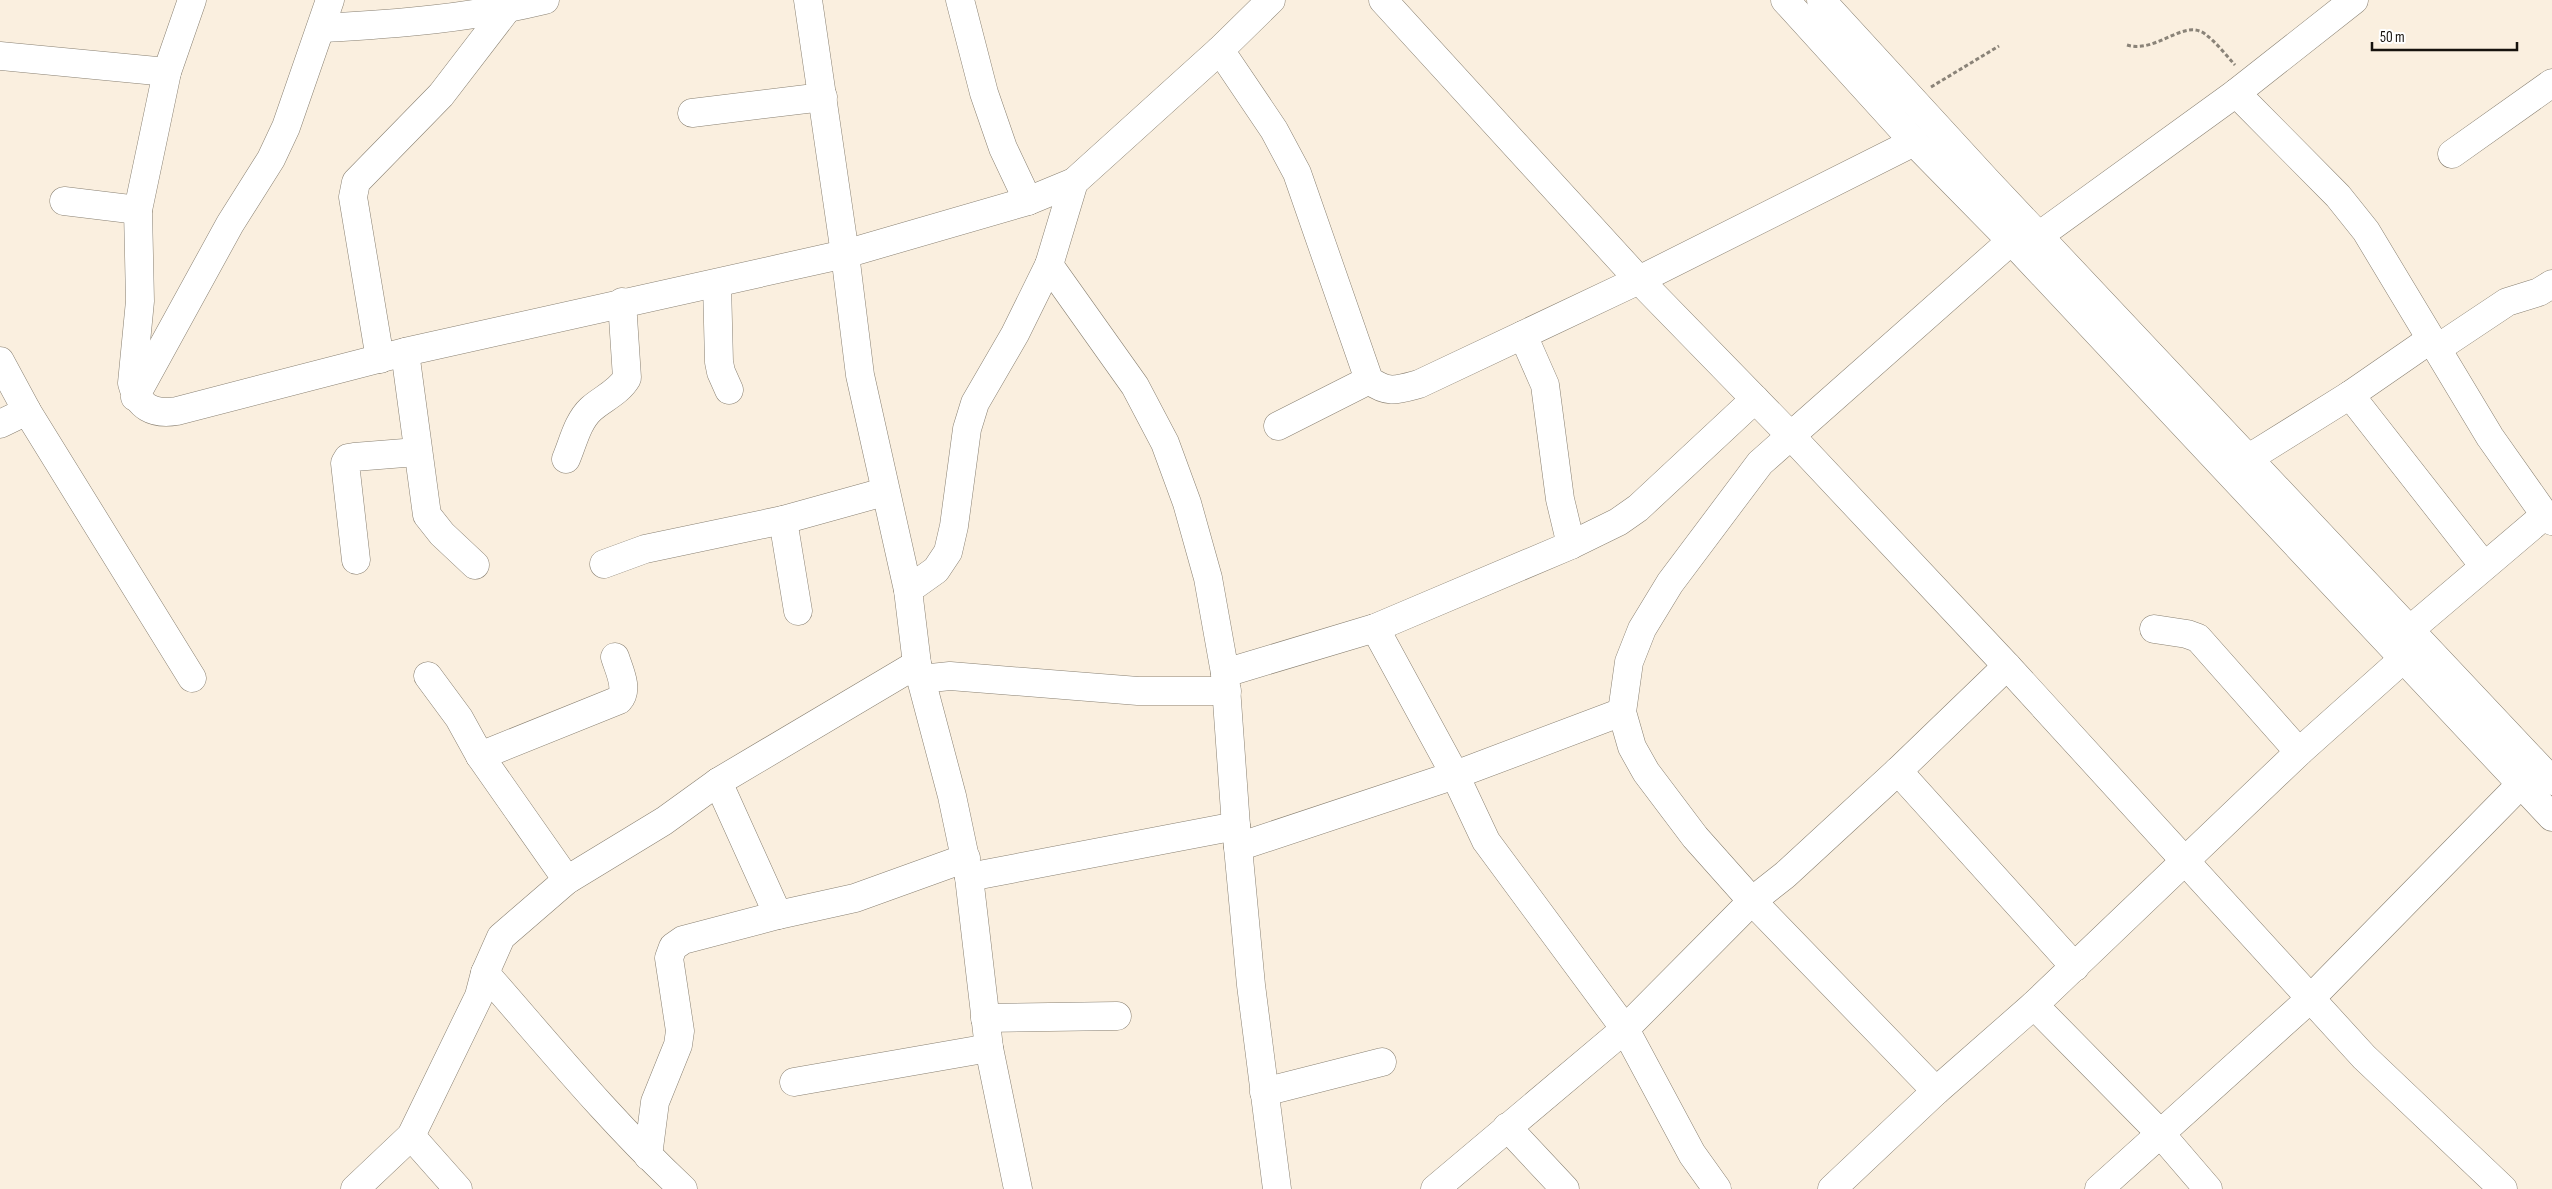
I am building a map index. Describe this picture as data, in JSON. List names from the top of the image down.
{
  "scale_bar": "50 m"
}
